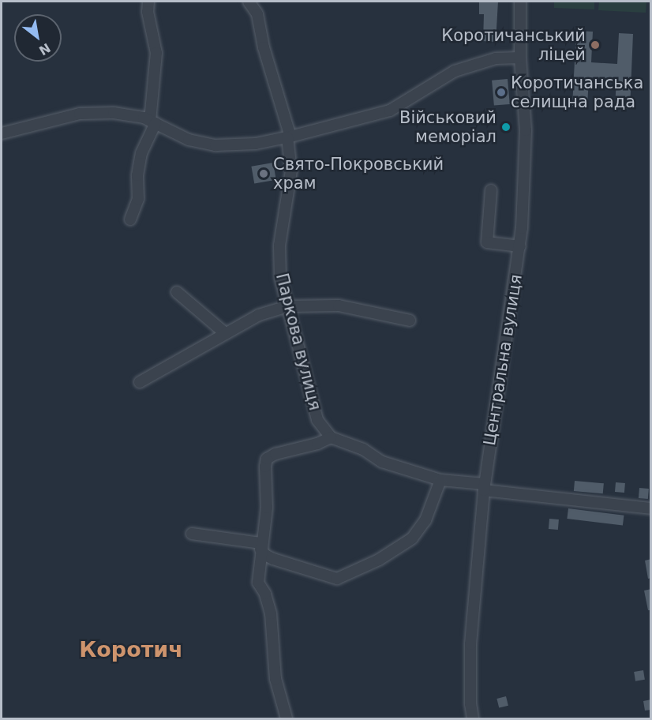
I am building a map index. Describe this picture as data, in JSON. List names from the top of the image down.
{
  "streets": {
    "street": ["Паркова вулиця", "Центральна вулиця"]
  },
  "districts": ["Коротич"],
  "places": [
    "Коротичанський ліцей",
    "Коротичанська селищна рада",
    "Військовий меморіал",
    "Свято-Покровський храм"
  ],
  "north": "bottom right"
}
